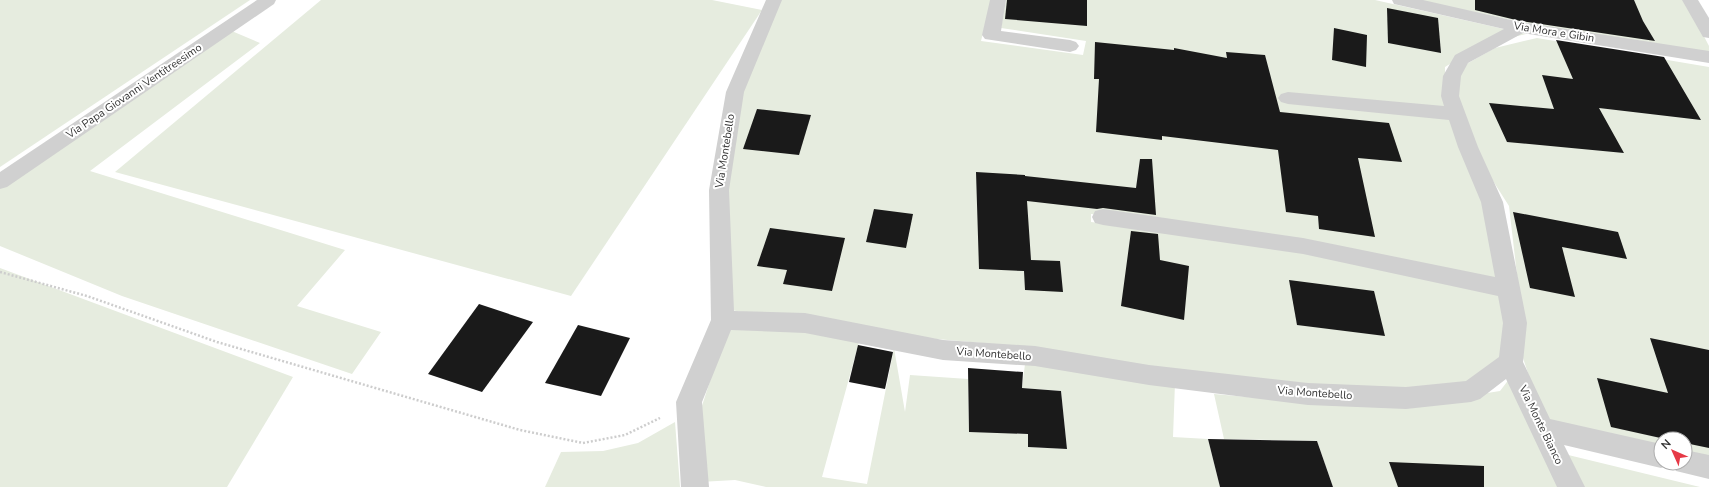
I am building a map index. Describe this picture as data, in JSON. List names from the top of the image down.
{
  "streets": {
    "street": [
      "Via Mora e Gibin",
      "Via Papa Giovanni Ventitreesimo",
      "Via Montebello",
      "Via Monte Bianco"
    ]
  },
  "crossings": [
    ["Via Montebello", "Via Monte Bianco"]
  ],
  "north": "top left"
}
